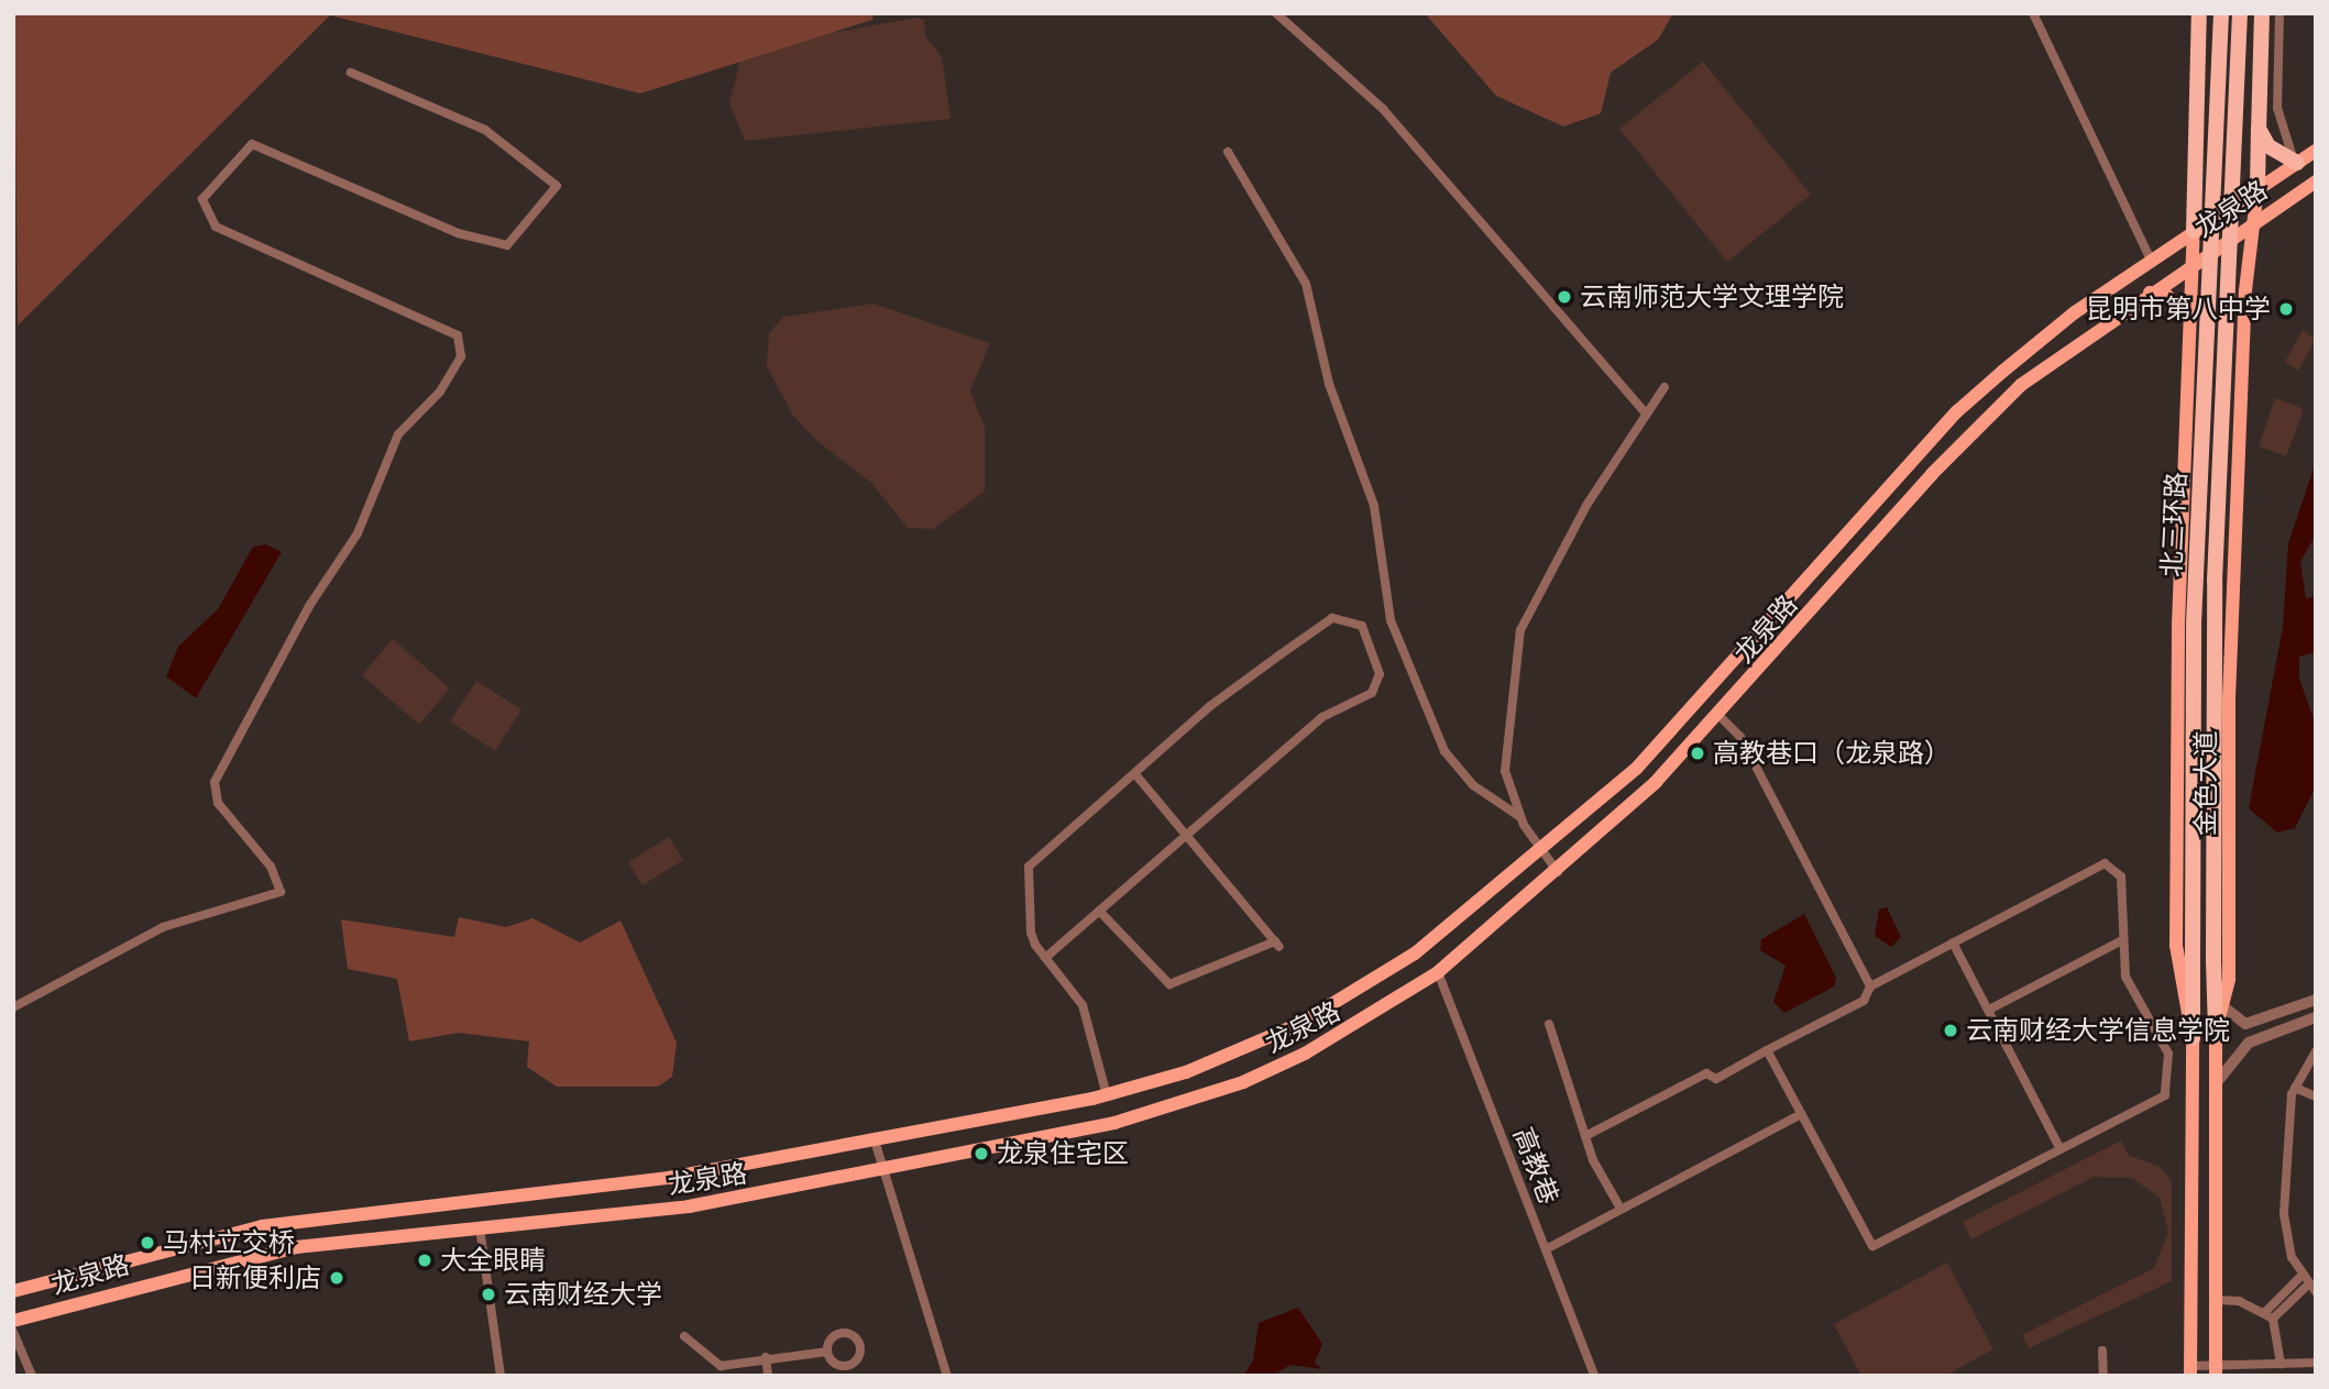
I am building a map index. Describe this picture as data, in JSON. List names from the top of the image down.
{
  "streets": {
    "highway": ["北三环路"],
    "main road": ["龙泉路", "金色大道"],
    "street": ["高教巷"]
  },
  "crossings": [
    ["龙泉路", "金色大道"],
    ["龙泉路", "高教巷"],
    ["北三环路", "金色大道"]
  ],
  "places": [
    "云南师范大学文理学院",
    "昆明市第八中学",
    "高教巷口（龙泉路）",
    "云南财经大学信息学院",
    "龙泉住宅区",
    "马村立交桥",
    "大全眼睛",
    "日新便利店",
    "云南财经大学"
  ]
}
